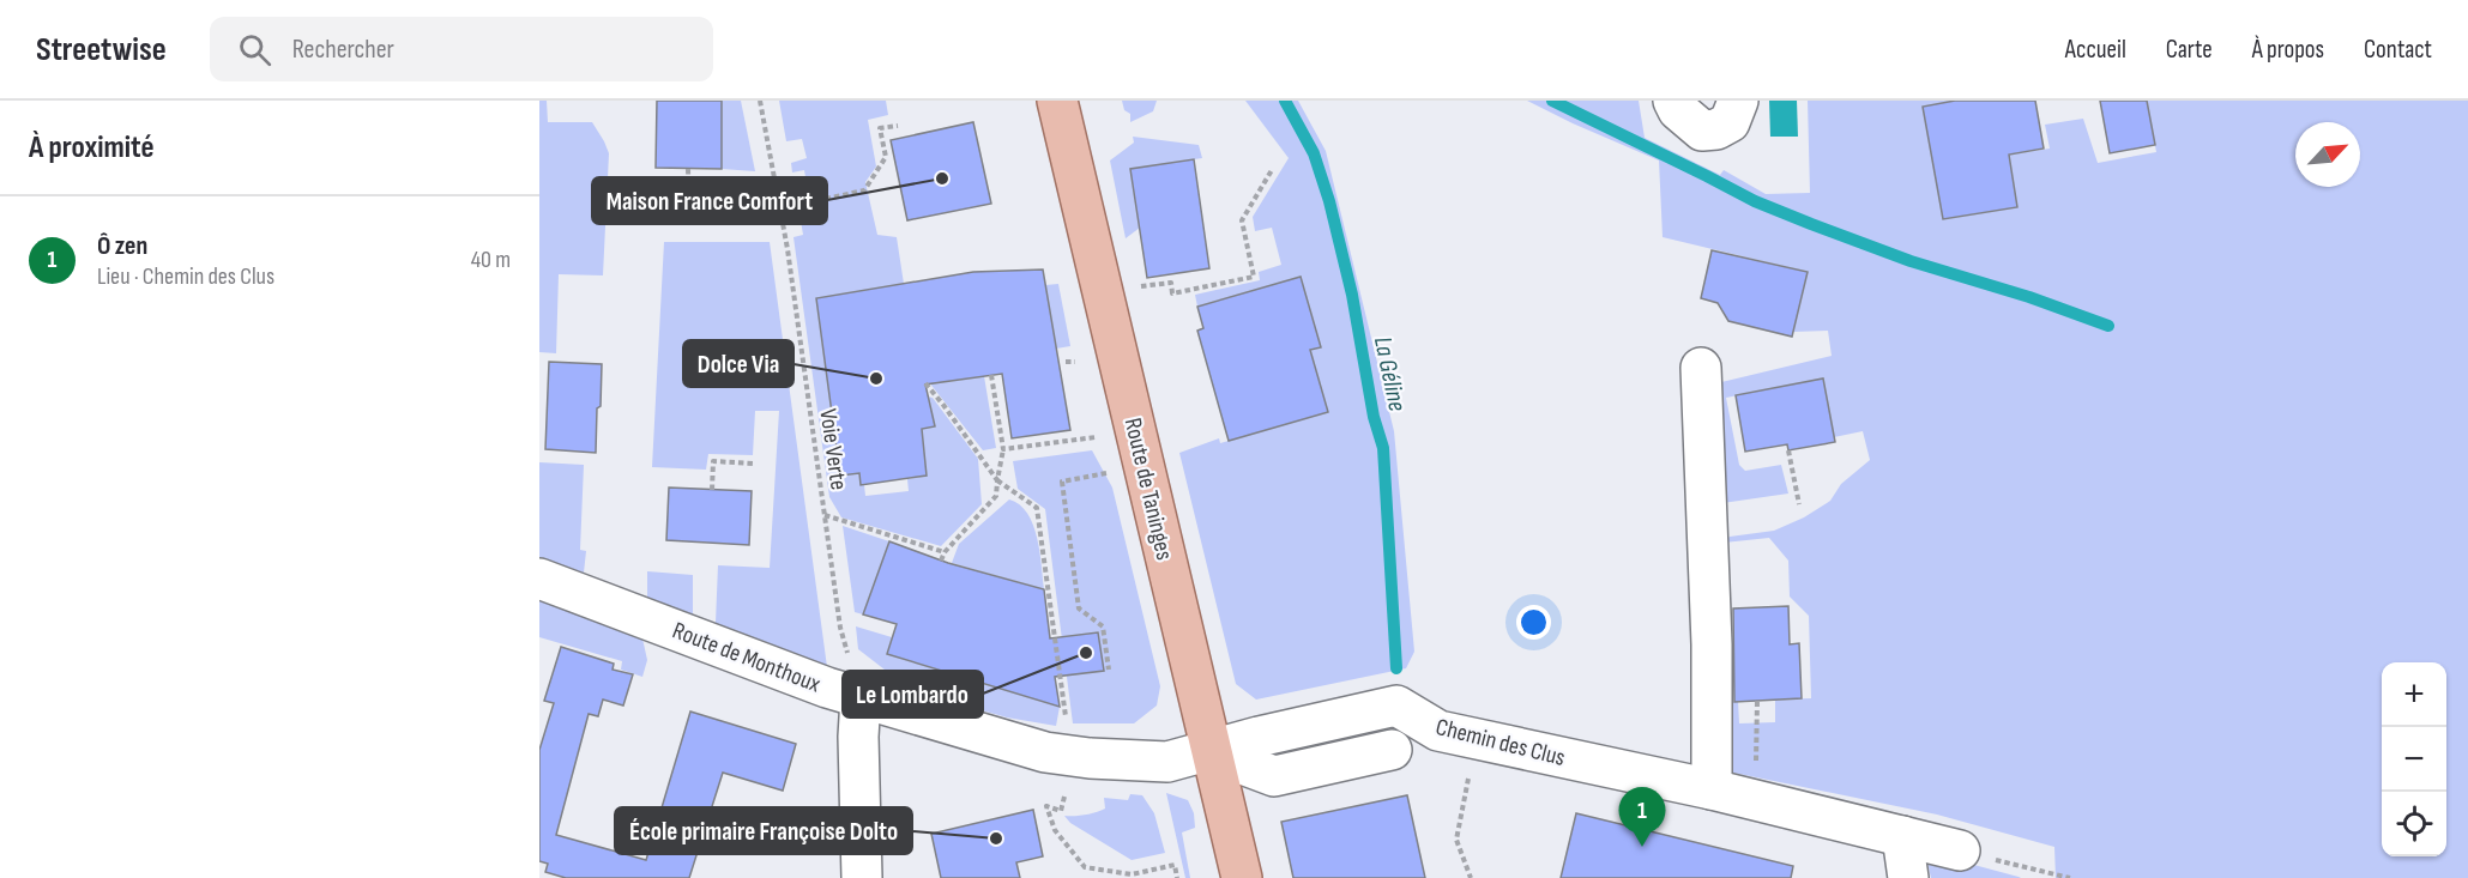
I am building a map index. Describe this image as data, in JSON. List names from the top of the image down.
{
  "streets": {
    "main road": ["Route de Taninges"],
    "street": ["Route de Monthoux", "Chemin des Clus"],
    "path": ["Voie Verte"]
  },
  "crossings": [
    ["Voie Verte", "Route de Monthoux"],
    ["Route de Taninges", "Route de Monthoux"],
    ["Route de Taninges", "Chemin des Clus"],
    ["Route de Monthoux", "Chemin des Clus"]
  ],
  "water": ["La Géline"],
  "places": [
    "Maison France Comfort",
    "Dolce Via",
    "Le Lombardo",
    "École primaire Françoise Dolto"
  ],
  "north": "top right",
  "page": {
    "header": "Streetwise",
    "search": "Rechercher",
    "nav": [
      "Accueil",
      "Carte",
      "À propos",
      "Contact"
    ],
    "heading": "À proximité",
    "list": [
      {
        "mark": "1",
        "name": "Ô zen",
        "note": "Lieu · Chemin des Clus",
        "value": "40 m"
      }
    ],
    "map_buttons": ["+", "−"],
    "pins": "1"
  }
}
